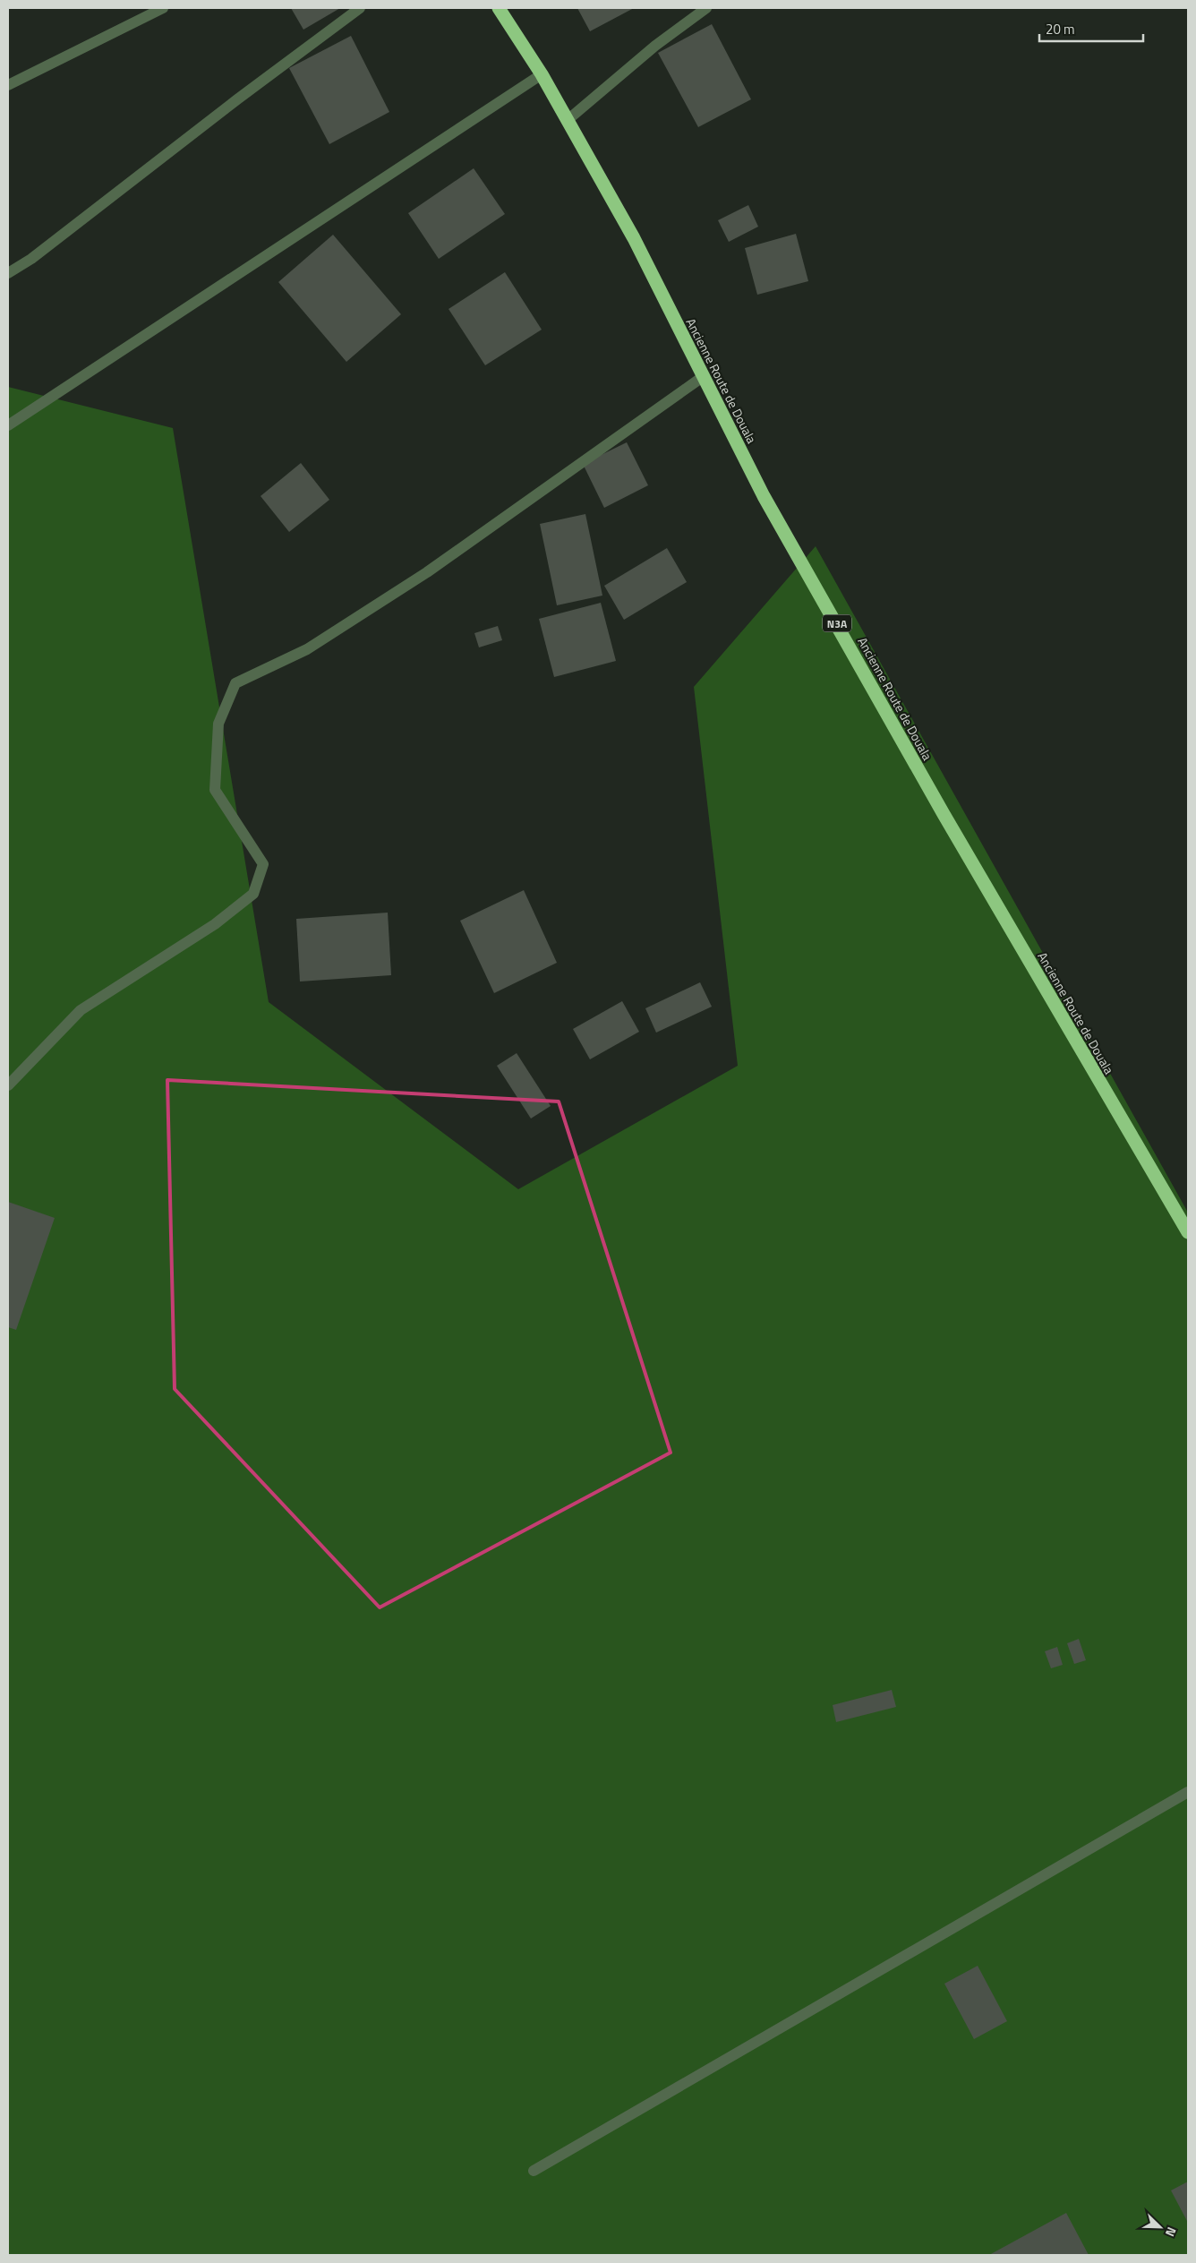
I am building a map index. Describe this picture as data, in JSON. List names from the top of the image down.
{
  "streets": {
    "highway": ["Ancienne Route de Douala", "N3A"]
  },
  "scale_bar": "20 m",
  "north": "bottom right"
}
